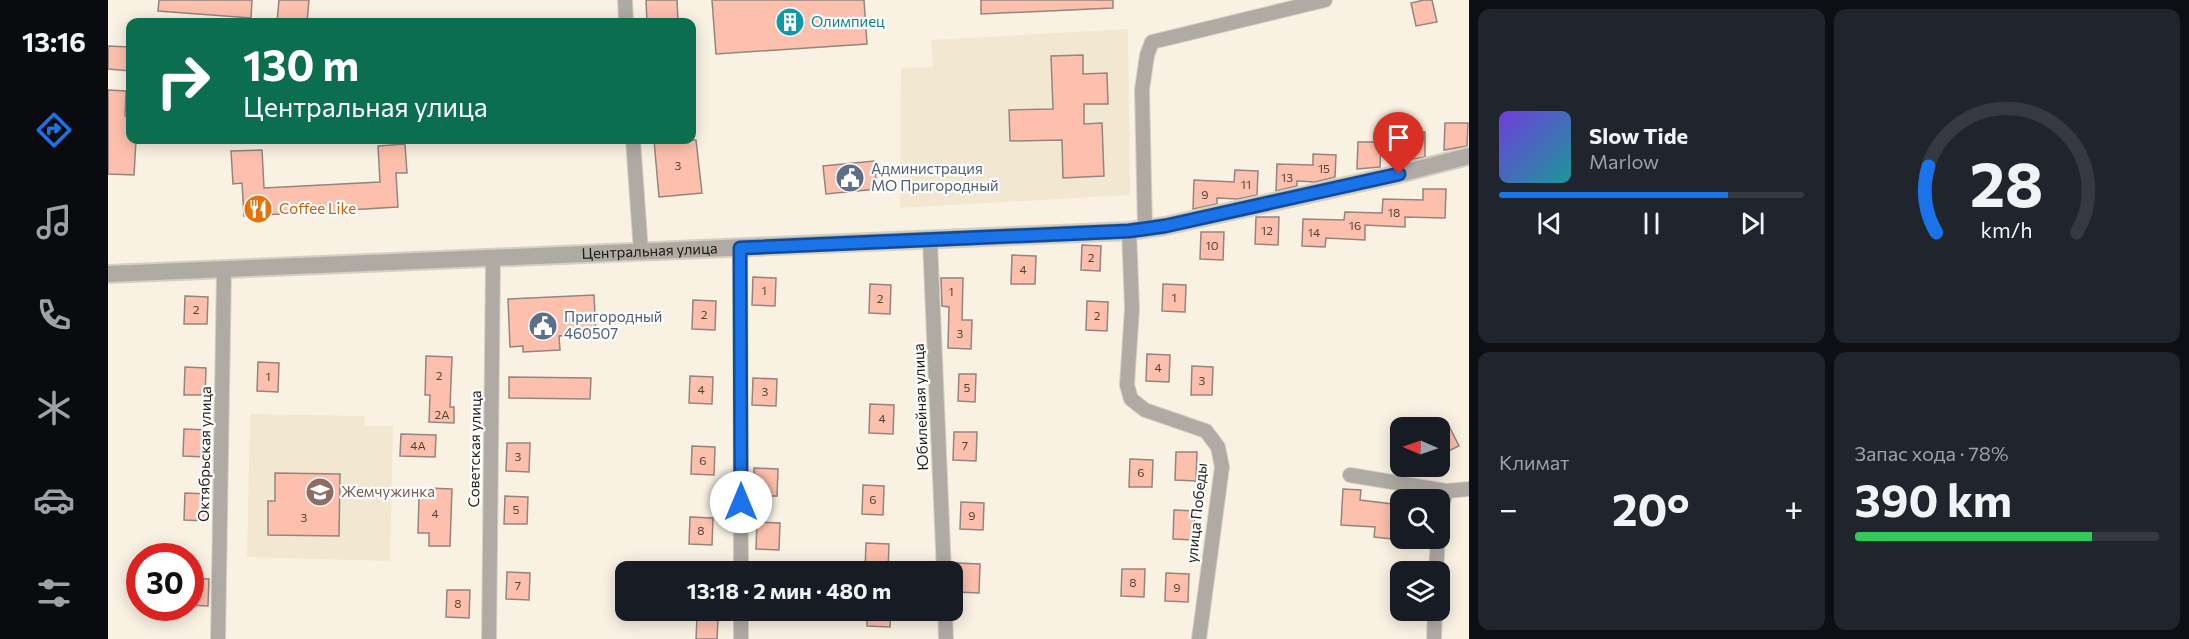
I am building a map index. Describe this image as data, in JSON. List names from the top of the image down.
{
  "streets": {
    "street": [
      "Центральная улица",
      "Юбилейная улица",
      "Советская улица",
      "Октябрьская улица",
      "улица Победы"
    ]
  },
  "crossings": [
    ["Центральная улица", "Юбилейная улица"],
    ["Центральная улица", "Советская улица"],
    ["Центральная улица", "Октябрьская улица"],
    ["Центральная улица", "улица Победы"]
  ],
  "places": {
    "building": ["Олимпиец"],
    "public building": ["Администрация МО Пригородный", "Пригородный 460507"],
    "restaurant": ["Coffee Like"],
    "school or university": ["Жемчужинка"]
  },
  "house_numbers": [
    "3",
    "15",
    "13",
    "11",
    "9",
    "18",
    "16",
    "12",
    "14",
    "10",
    "2",
    "4",
    "1",
    "1",
    "1",
    "2",
    "2",
    "2",
    "2",
    "3",
    "4",
    "2",
    "1",
    "3",
    "5",
    "4",
    "3",
    "2А",
    "4",
    "4А",
    "7",
    "3",
    "6",
    "6",
    "6",
    "5",
    "4",
    "9",
    "3",
    "8",
    "8",
    "7",
    "9",
    "8"
  ],
  "north": "left",
  "page": {
    "tabs": "13:16",
    "turn": ["130 m", "Центральная улица"],
    "song": ["Slow Tide", "Marlow"],
    "tile": [
      "Климат",
      ["Запас хода · 78%", "390 km"]
    ],
    "heat": ["−", "20°", "+"],
    "limit": "30",
    "trip": "13:18 · 2 мин · 480 m",
    "gauge": ["28", "km/h"]
  }
}
